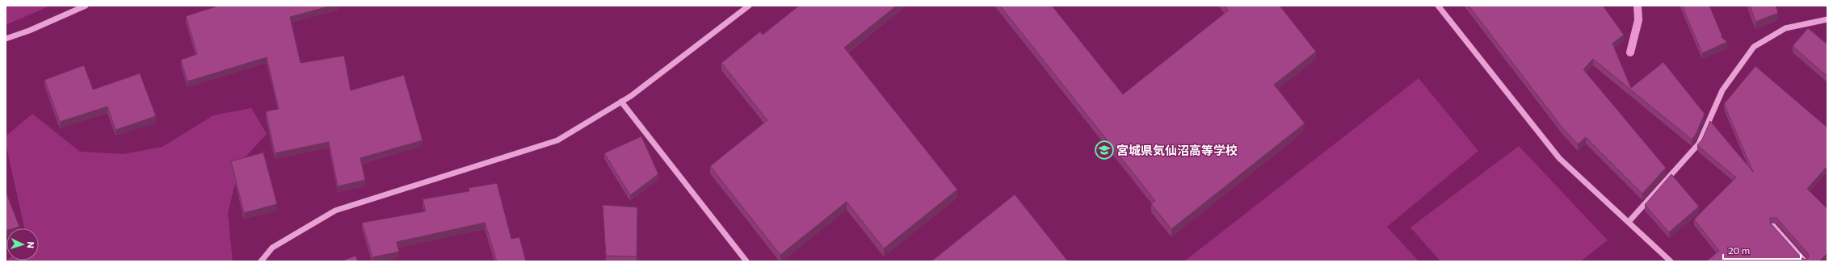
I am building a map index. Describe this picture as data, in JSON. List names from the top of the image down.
{
  "places": {
    "school or university": ["宮城県気仙沼高等学校"]
  },
  "scale_bar": "20 m",
  "north": "right"
}
